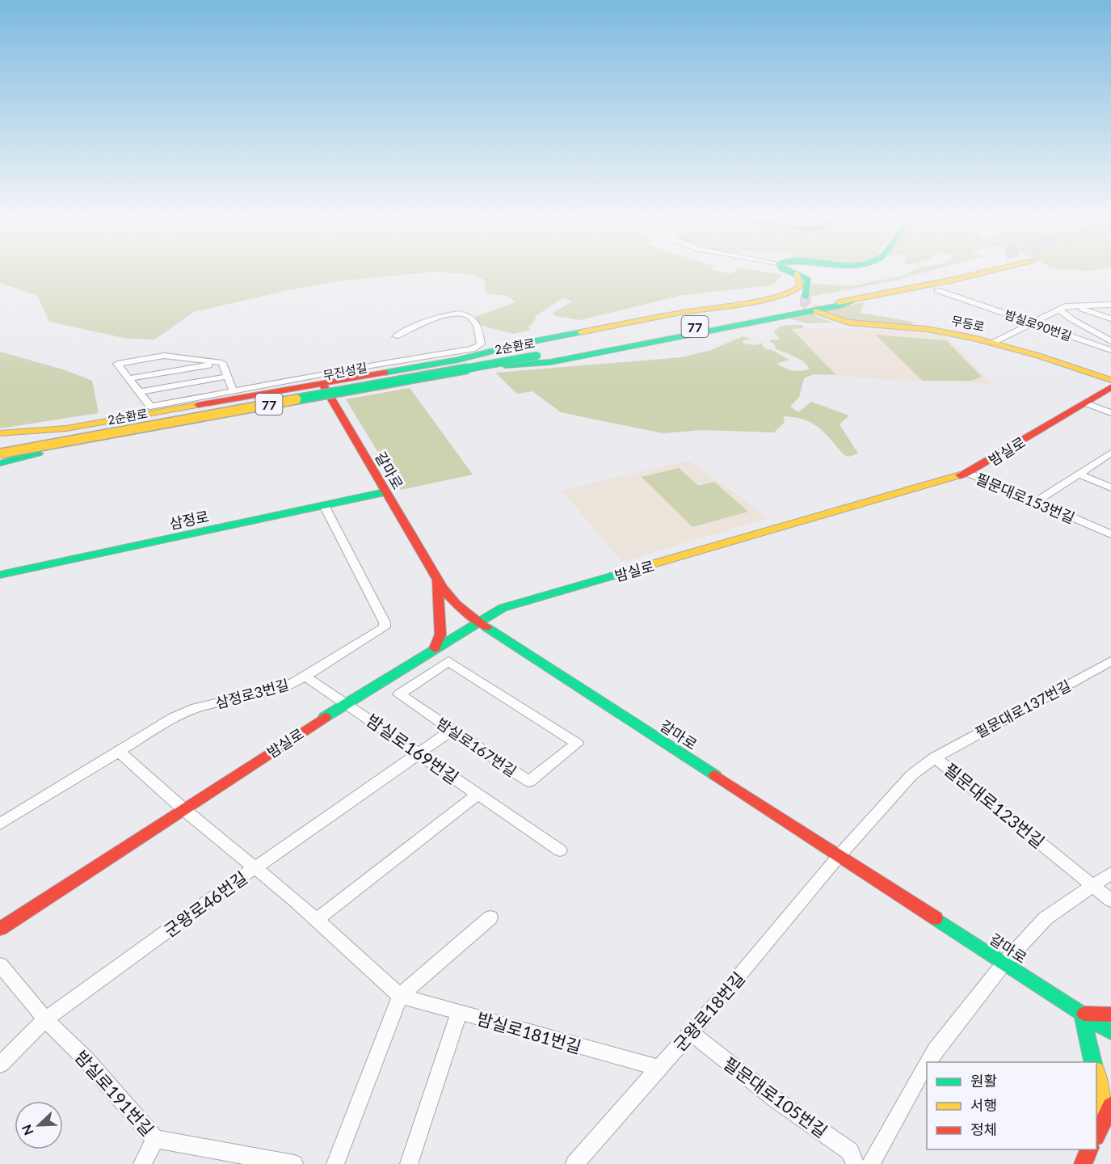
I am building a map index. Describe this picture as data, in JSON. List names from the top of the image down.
{
  "streets": {
    "main road": [
      "무등로",
      "77",
      "2순환로",
      "밤실로",
      "갈마로",
      "삼정로"
    ],
    "street": [
      "밤실로90번길",
      "무진성길",
      "필문대로153번길",
      "삼정로3번길",
      "필문대로137번길",
      "밤실로167번길",
      "밤실로169번길",
      "필문대로123번길",
      "군왕로46번길",
      "군왕로18번길",
      "밤실로181번길",
      "밤실로191번길",
      "필문대로105번길"
    ]
  },
  "crossings": [
    ["무진성길", "갈마로"],
    ["밤실로", "갈마로"],
    ["밤실로", "필문대로153번길"],
    ["밤실로", "밤실로169번길"],
    ["밤실로", "밤실로181번길"],
    ["갈마로", "삼정로"],
    ["갈마로", "필문대로123번길"],
    ["갈마로", "군왕로18번길"],
    ["삼정로", "삼정로3번길"],
    ["삼정로3번길", "밤실로169번길"],
    ["필문대로137번길", "필문대로123번길"],
    ["밤실로167번길", "군왕로46번길"],
    ["밤실로169번길", "군왕로46번길"],
    ["밤실로169번길", "밤실로181번길"],
    ["필문대로123번길", "군왕로18번길"],
    ["군왕로46번길", "밤실로181번길"],
    ["군왕로46번길", "밤실로191번길"],
    ["군왕로18번길", "밤실로181번길"],
    ["군왕로18번길", "필문대로105번길"]
  ],
  "legend": ["원활", "서행", "정체"],
  "north": "bottom left"
}
